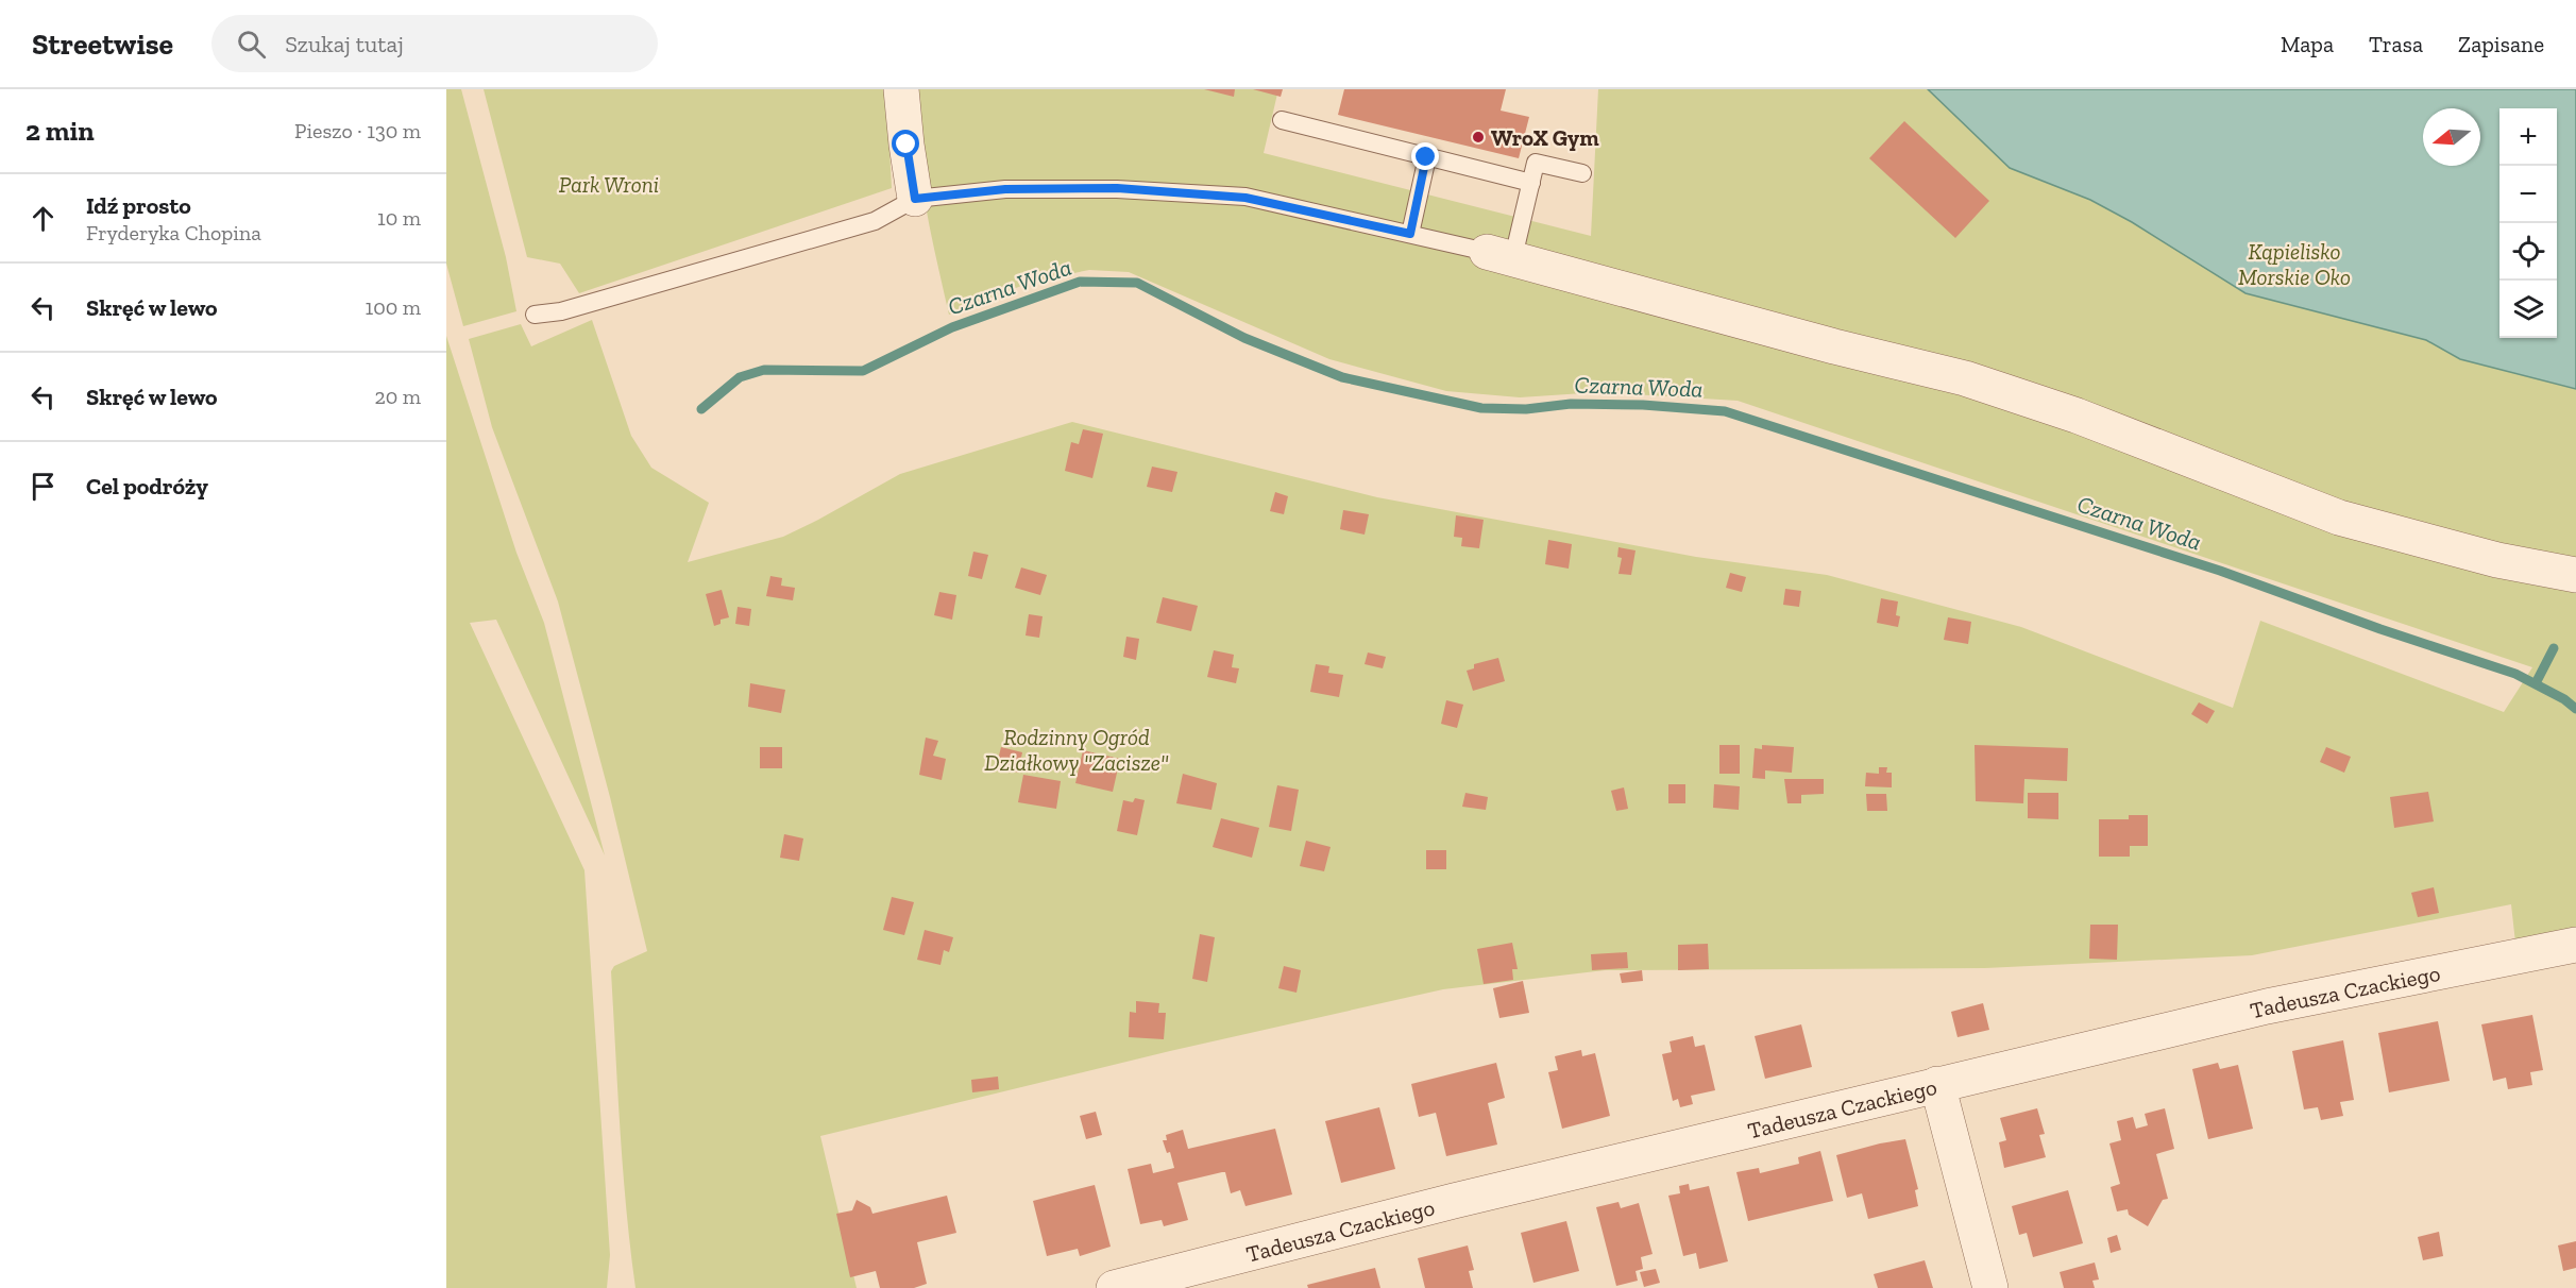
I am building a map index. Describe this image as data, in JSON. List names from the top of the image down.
{
  "streets": {
    "street": ["Tadeusza Czackiego"]
  },
  "water": ["Czarna Woda"],
  "parks": ["Park Wroni", "Kąpielisko Morskie Oko", "Rodzinny Ogród Działkowy \"Zacisze\""],
  "places": ["WroX Gym"],
  "north": "left",
  "page": {
    "header": "Streetwise",
    "search": "Szukaj tutaj",
    "nav": ["Mapa", "Trasa", "Zapisane"],
    "heading": ["2 min", "Pieszo · 130 m"],
    "map_buttons": ["+", "−"],
    "list": [
      ["Idź prosto", "Fryderyka Chopina", "10 m"],
      ["Skręć w lewo", "100 m"],
      ["Skręć w lewo", "20 m"],
      "Cel podróży"
    ]
  }
}
